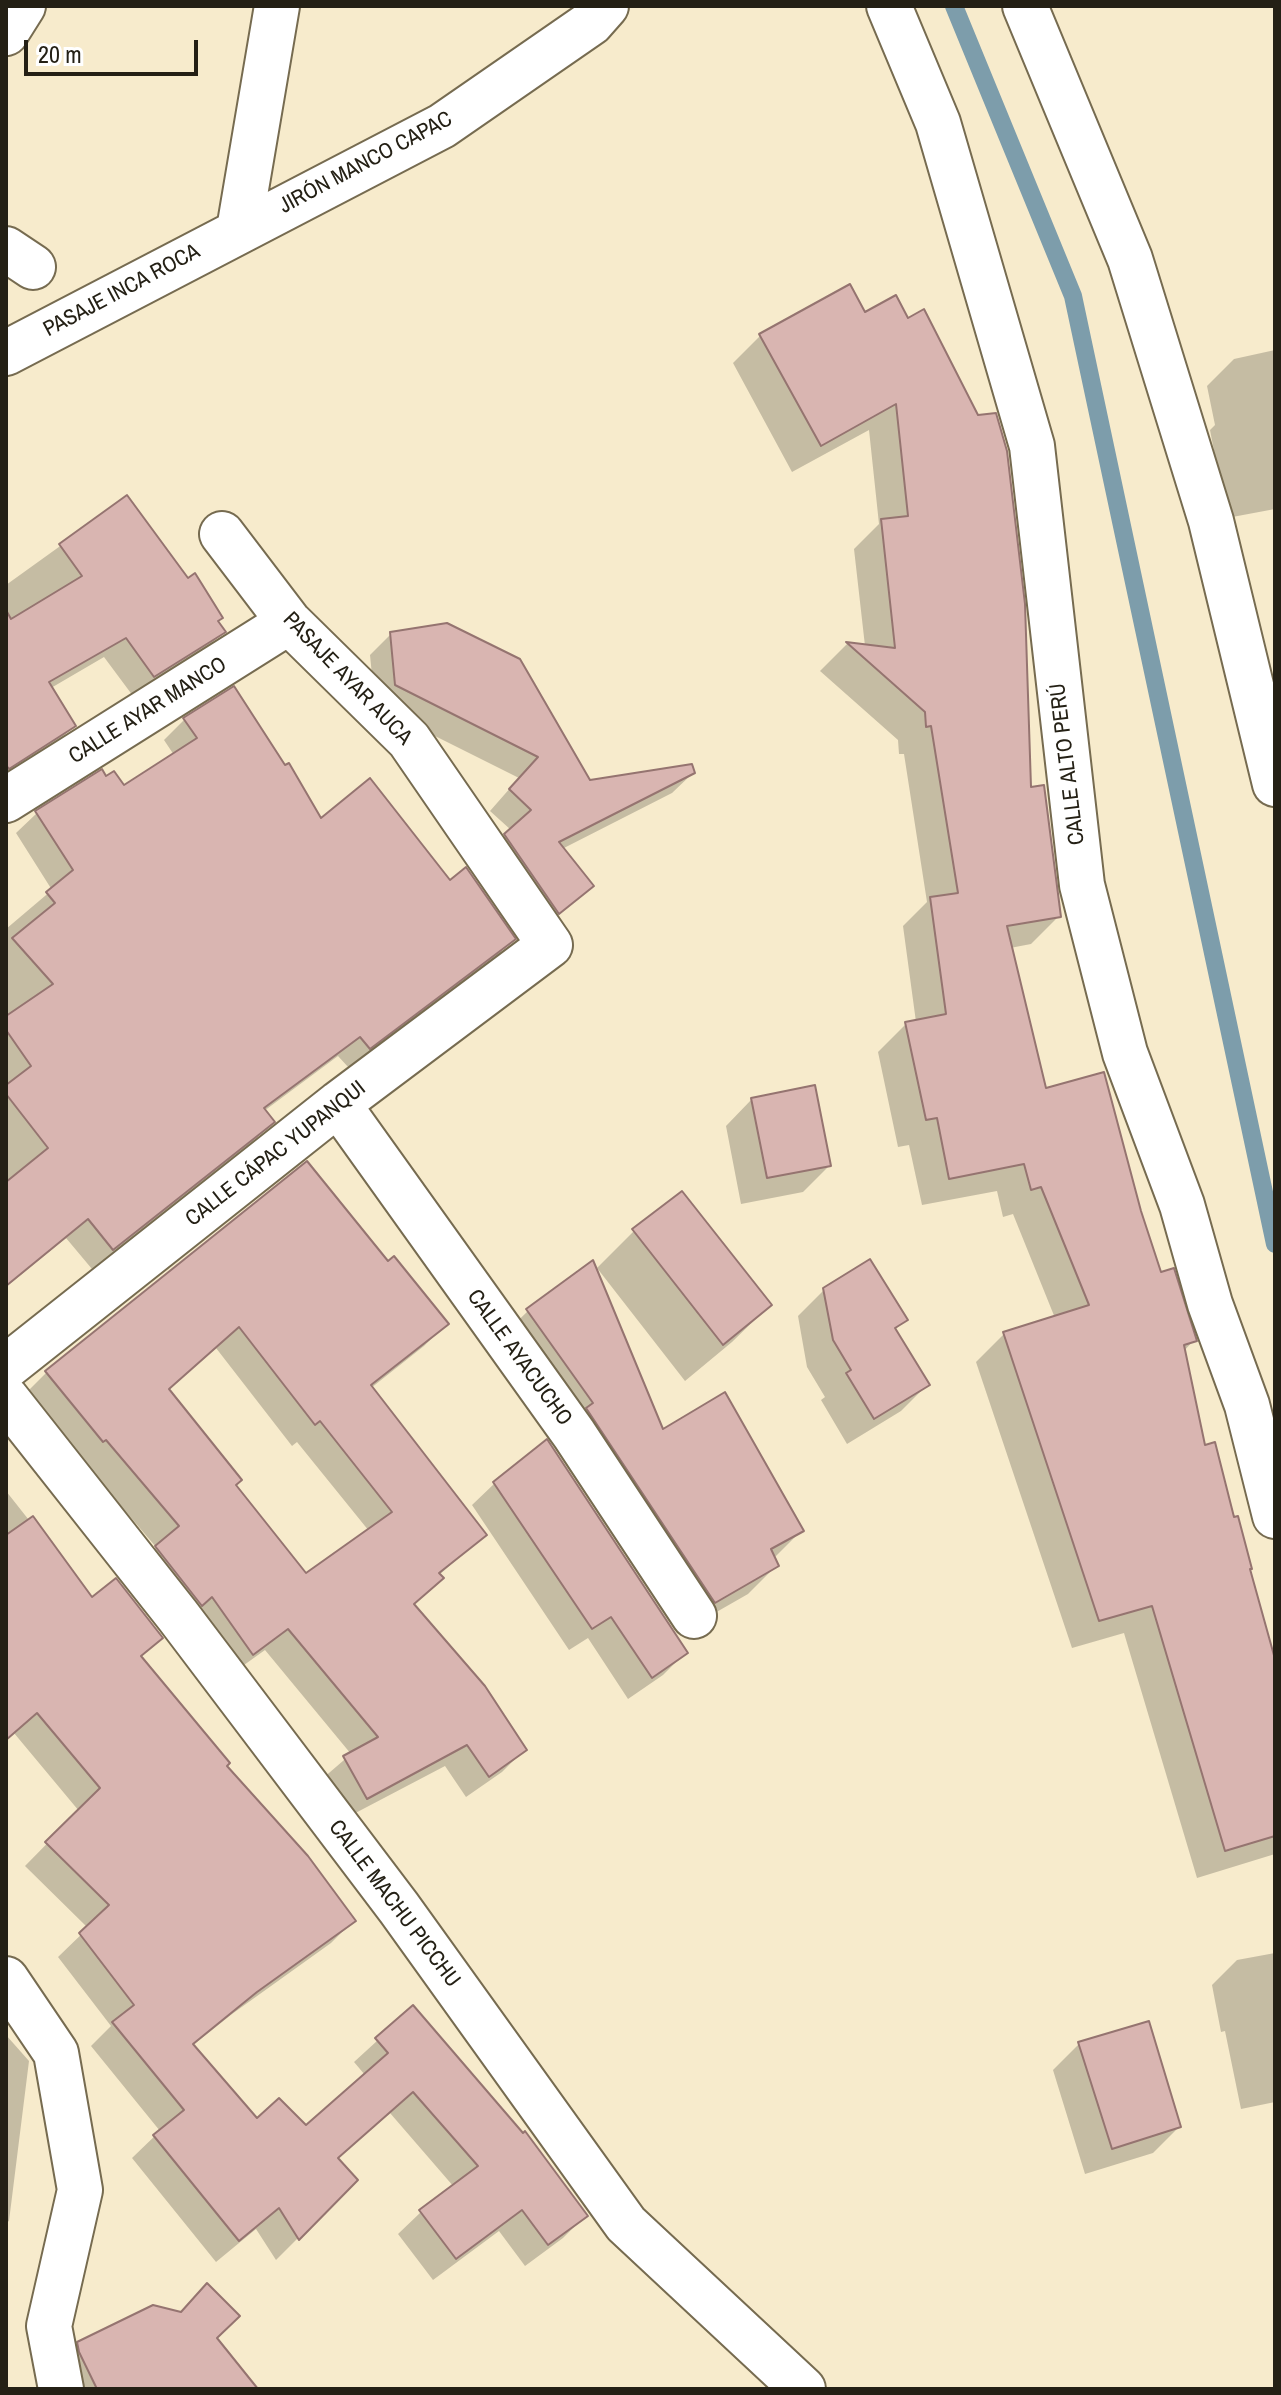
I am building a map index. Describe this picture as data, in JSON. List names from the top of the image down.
{
  "streets": {
    "street": [
      "JIRÓN MANCO CAPAC",
      "PASAJE INCA ROCA",
      "PASAJE AYAR AUCA",
      "CALLE AYAR MANCO",
      "CALLE ALTO PERÚ",
      "CALLE CÁPAC YUPANQUI",
      "CALLE AYACUCHO",
      "CALLE MACHU PICCHU"
    ]
  },
  "crossings": [
    ["JIRÓN MANCO CAPAC", "PASAJE INCA ROCA"],
    ["PASAJE AYAR AUCA", "CALLE AYAR MANCO"],
    ["PASAJE AYAR AUCA", "CALLE CÁPAC YUPANQUI"],
    ["CALLE CÁPAC YUPANQUI", "CALLE AYACUCHO"]
  ],
  "scale_bar": "20 m"
}
